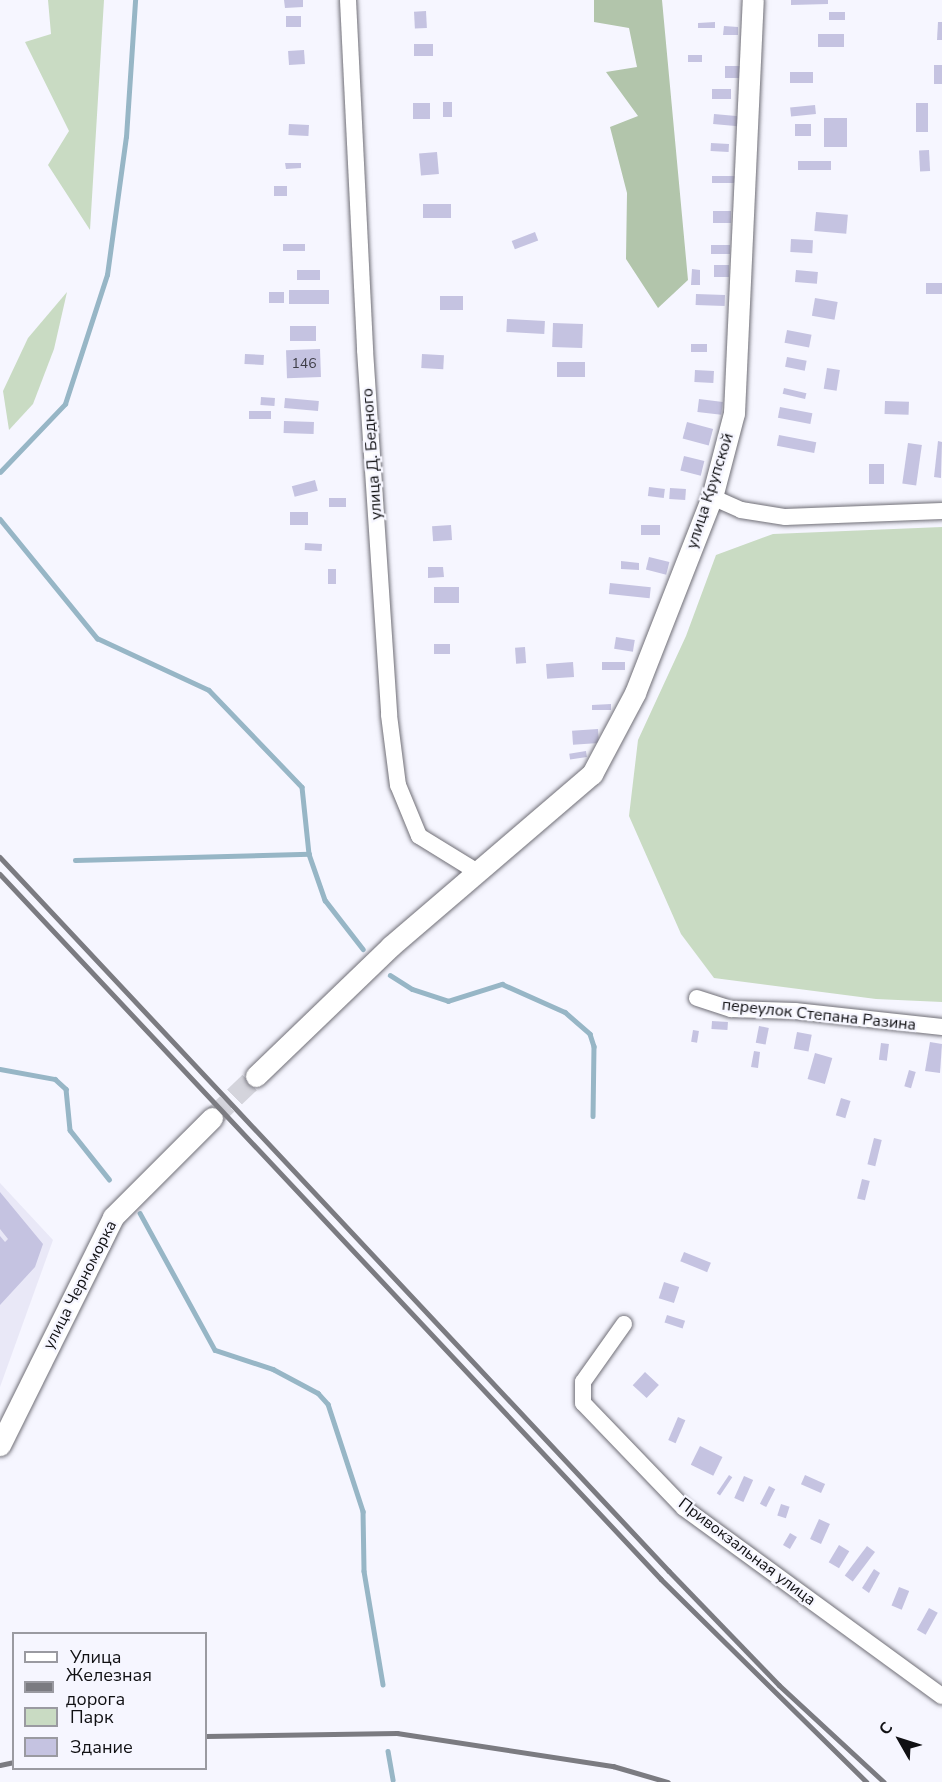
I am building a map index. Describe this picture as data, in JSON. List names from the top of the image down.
{
  "streets": {
    "street": [
      "улица Д. Бедного",
      "улица Крупской",
      "переулок Степана Разина",
      "улица Черноморка",
      "Привокзальная улица"
    ]
  },
  "crossings": [
    ["улица Д. Бедного", "улица Крупской"]
  ],
  "house_numbers": ["146"],
  "legend": [
    "Улица",
    "Железная дорога",
    "Парк",
    "Здание"
  ],
  "north": "top left"
}
